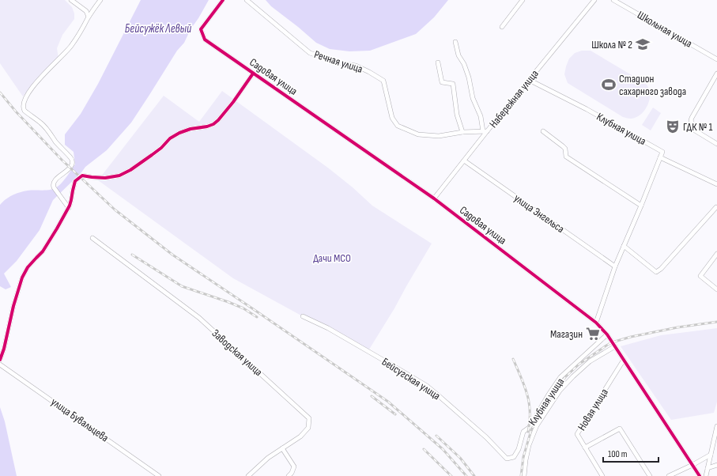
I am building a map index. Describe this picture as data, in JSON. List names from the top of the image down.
{
  "streets": {
    "street": [
      "Школьная улица",
      "Речная улица",
      "Садовая улица",
      "Набережная улица",
      "Клубная улица",
      "улица Энгельса",
      "Заводская улица",
      "Бейсугская улица",
      "Новая улица",
      "улица Бувальцева"
    ]
  },
  "crossings": [
    ["Речная улица", "Набережная улица"],
    ["Садовая улица", "Набережная улица"],
    ["Садовая улица", "Клубная улица"],
    ["Садовая улица", "Новая улица"],
    ["Набережная улица", "Клубная улица"],
    ["Набережная улица", "улица Энгельса"],
    ["Клубная улица", "Бейсугская улица"]
  ],
  "water": ["Бейсужёк Левый"],
  "parks": ["Дачи МСО"],
  "places": {
    "school or university": ["Школа № 2"],
    "sports": ["Стадион сахарного завода"],
    "theatre": ["ГДК № 1"],
    "supermarket": ["Магазин"]
  },
  "scale_bar": "100 m"
}
